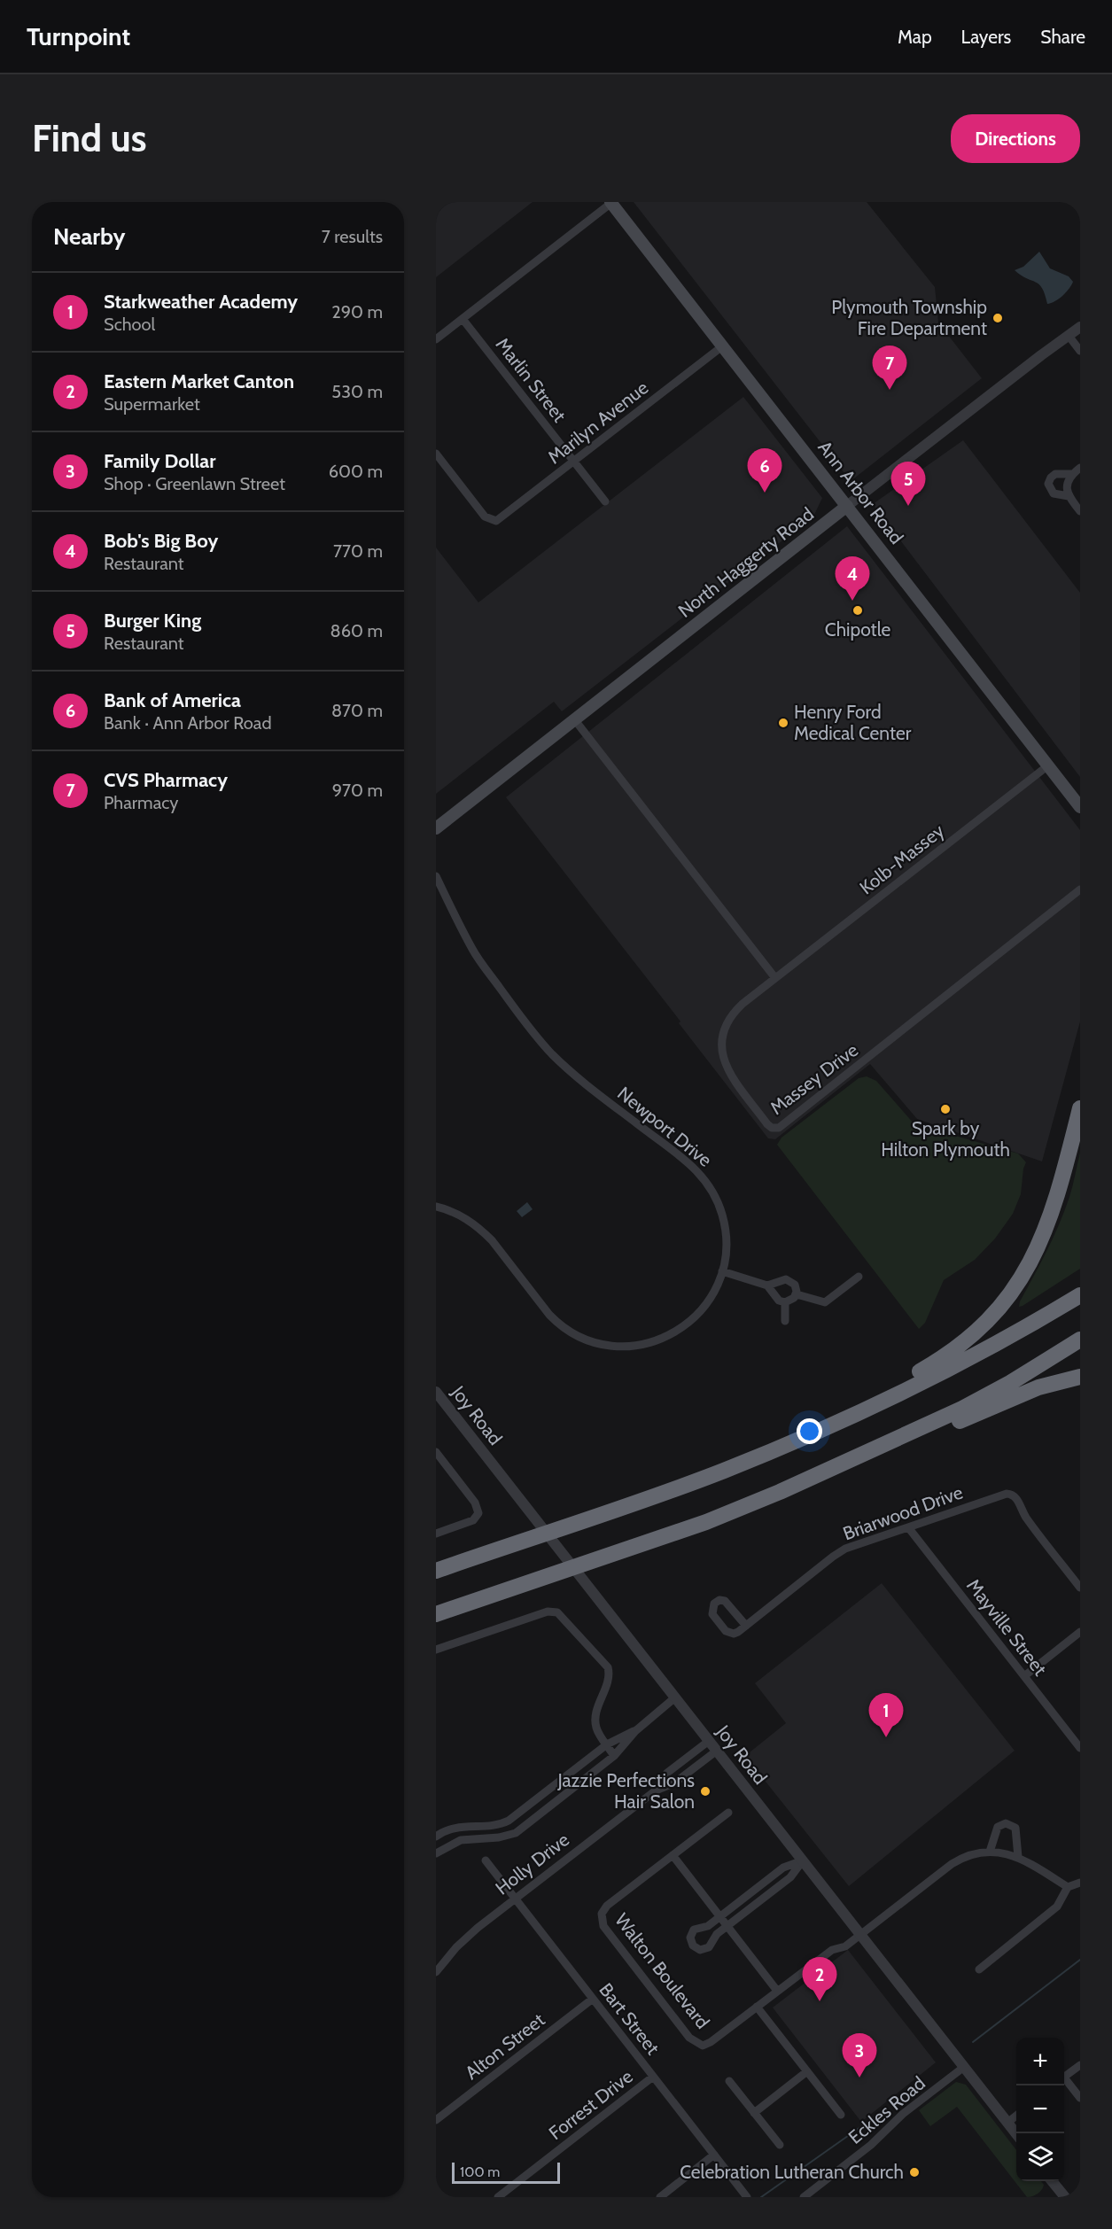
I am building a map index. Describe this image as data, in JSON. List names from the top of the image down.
{
  "streets": {
    "main road": ["Ann Arbor Road", "North Haggerty Road"],
    "street": [
      "Marlin Street",
      "Marilyn Avenue",
      "Kolb-Massey",
      "Massey Drive",
      "Newport Drive",
      "Joy Road",
      "Briarwood Drive",
      "Mayville Street",
      "Holly Drive",
      "Walton Boulevard",
      "Bart Street",
      "Alton Street",
      "Forrest Drive",
      "Eckles Road"
    ]
  },
  "crossings": [
    ["Marlin Street", "Marilyn Avenue"],
    ["Marilyn Avenue", "Ann Arbor Road"],
    ["Ann Arbor Road", "North Haggerty Road"],
    ["Ann Arbor Road", "Kolb-Massey"],
    ["Kolb-Massey", "Massey Drive"],
    ["Joy Road", "Holly Drive"],
    ["Joy Road", "Walton Boulevard"],
    ["Joy Road", "Eckles Road"],
    ["Briarwood Drive", "Mayville Street"],
    ["Holly Drive", "Bart Street"],
    ["Bart Street", "Alton Street"],
    ["Bart Street", "Forrest Drive"]
  ],
  "places": [
    "Plymouth Township Fire Department",
    "Chipotle",
    "Henry Ford Medical Center",
    "Spark by Hilton Plymouth",
    "Jazzie Perfections Hair Salon",
    "Celebration Lutheran Church"
  ],
  "scale_bar": "100 m",
  "page": {
    "header": "Turnpoint",
    "nav": ["Map", "Layers", "Share"],
    "buttons": "Directions",
    "title": "Find us",
    "heading": ["Nearby", "7 results"],
    "list": [
      {
        "mark": "1",
        "name": "Starkweather Academy",
        "note": "School",
        "value": "290 m"
      },
      {
        "mark": "2",
        "name": "Eastern Market Canton",
        "note": "Supermarket",
        "value": "530 m"
      },
      {
        "mark": "3",
        "name": "Family Dollar",
        "note": "Shop · Greenlawn Street",
        "value": "600 m"
      },
      {
        "mark": "4",
        "name": "Bob's Big Boy",
        "note": "Restaurant",
        "value": "770 m"
      },
      {
        "mark": "5",
        "name": "Burger King",
        "note": "Restaurant",
        "value": "860 m"
      },
      {
        "mark": "6",
        "name": "Bank of America",
        "note": "Bank · Ann Arbor Road",
        "value": "870 m"
      },
      {
        "mark": "7",
        "name": "CVS Pharmacy",
        "note": "Pharmacy",
        "value": "970 m"
      }
    ],
    "pins": [
      "7",
      "6",
      "5",
      "4",
      "1",
      "2",
      "3"
    ],
    "map_buttons": ["+", "−"],
    "scale": "100 m"
  }
}
